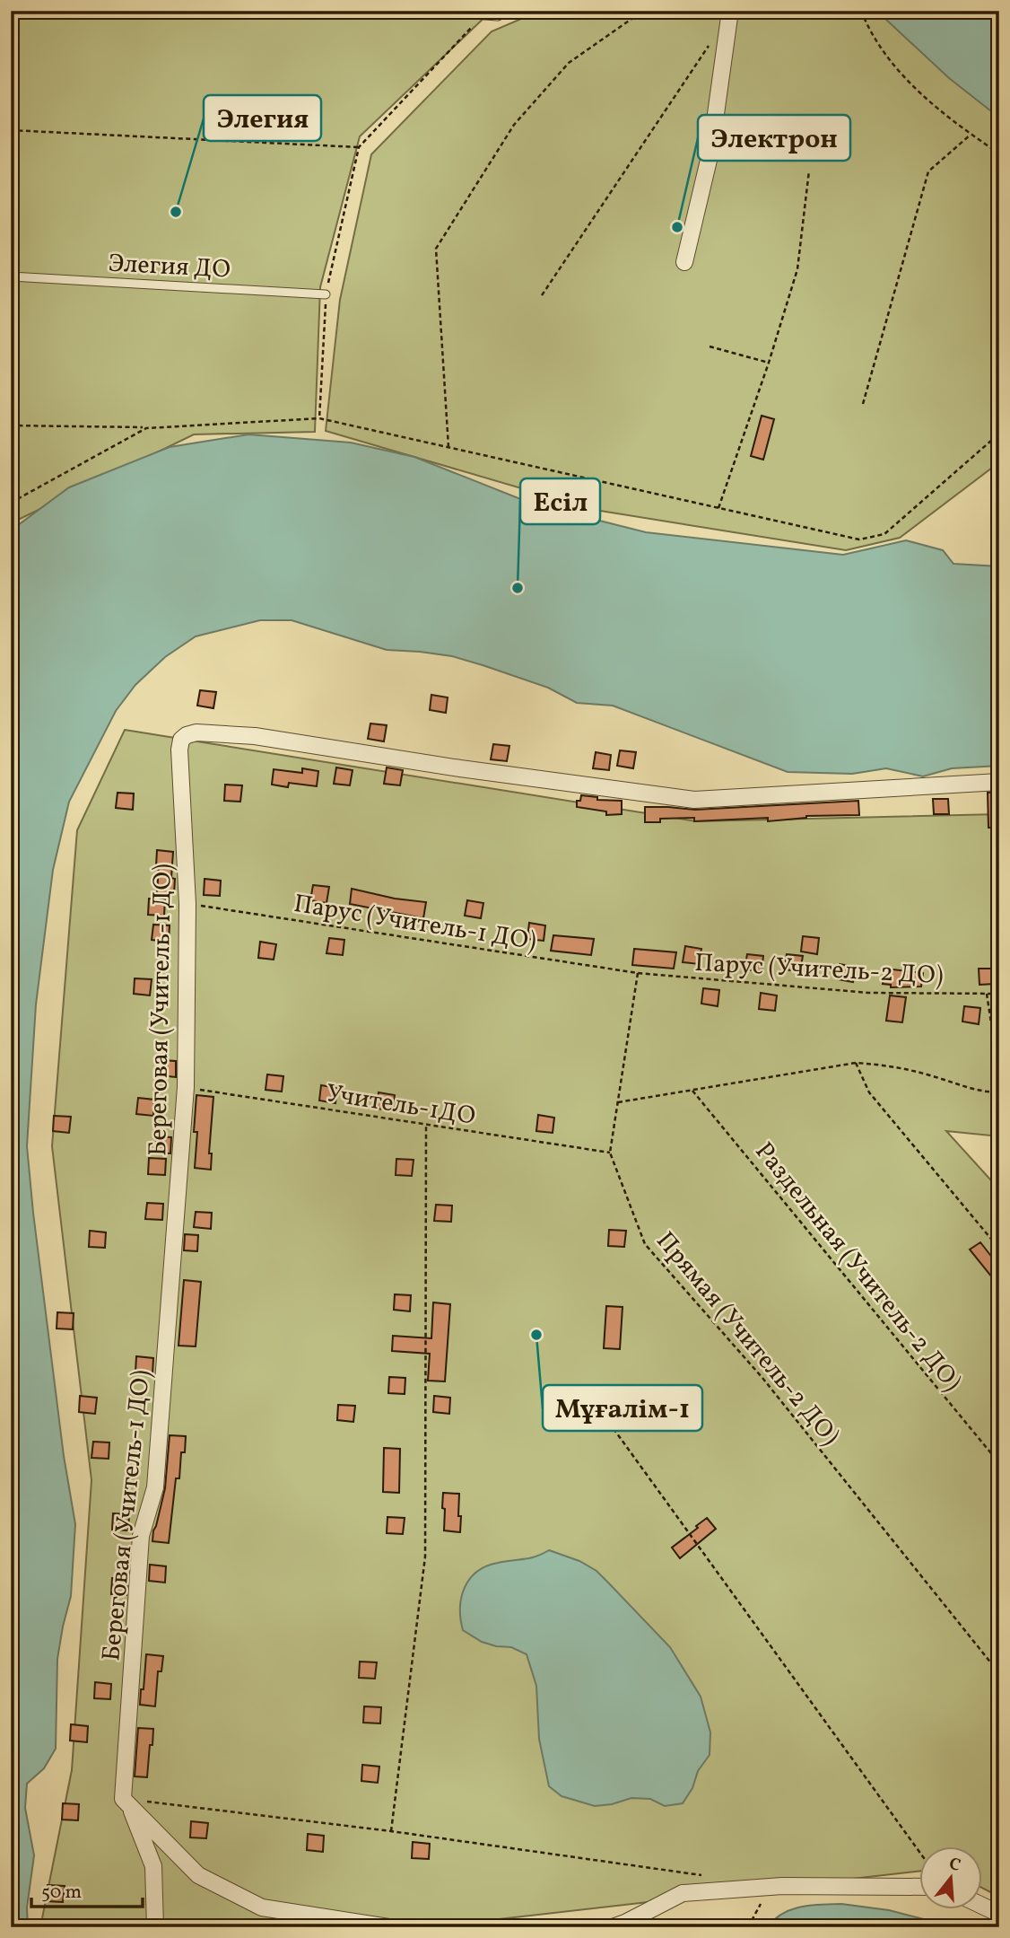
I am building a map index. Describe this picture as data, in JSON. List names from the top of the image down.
{
  "streets": {
    "street": ["Береговая (Учитель-1 ДО)"],
    "lane": ["Элегия ДО"],
    "path": [
      "Парус (Учитель-1 ДО)",
      "Парус (Учитель-2 ДО)",
      "Учитель-1ДО",
      "Раздельная (Учитель-2 ДО)",
      "Прямая (Учитель-2 ДО)"
    ]
  },
  "crossings": [
    ["Парус (Учитель-1 ДО)", "Парус (Учитель-2 ДО)"],
    ["Парус (Учитель-1 ДО)", "Береговая (Учитель-1 ДО)"],
    ["Парус (Учитель-1 ДО)", "Прямая (Учитель-2 ДО)"],
    ["Парус (Учитель-2 ДО)", "Прямая (Учитель-2 ДО)"],
    ["Береговая (Учитель-1 ДО)", "Учитель-1ДО"],
    ["Учитель-1ДО", "Прямая (Учитель-2 ДО)"]
  ],
  "places": [
    "Элегия",
    "Электрон",
    "Есіл",
    "Мұғалім-1"
  ],
  "scale_bar": "50 m",
  "north": "top"
}
